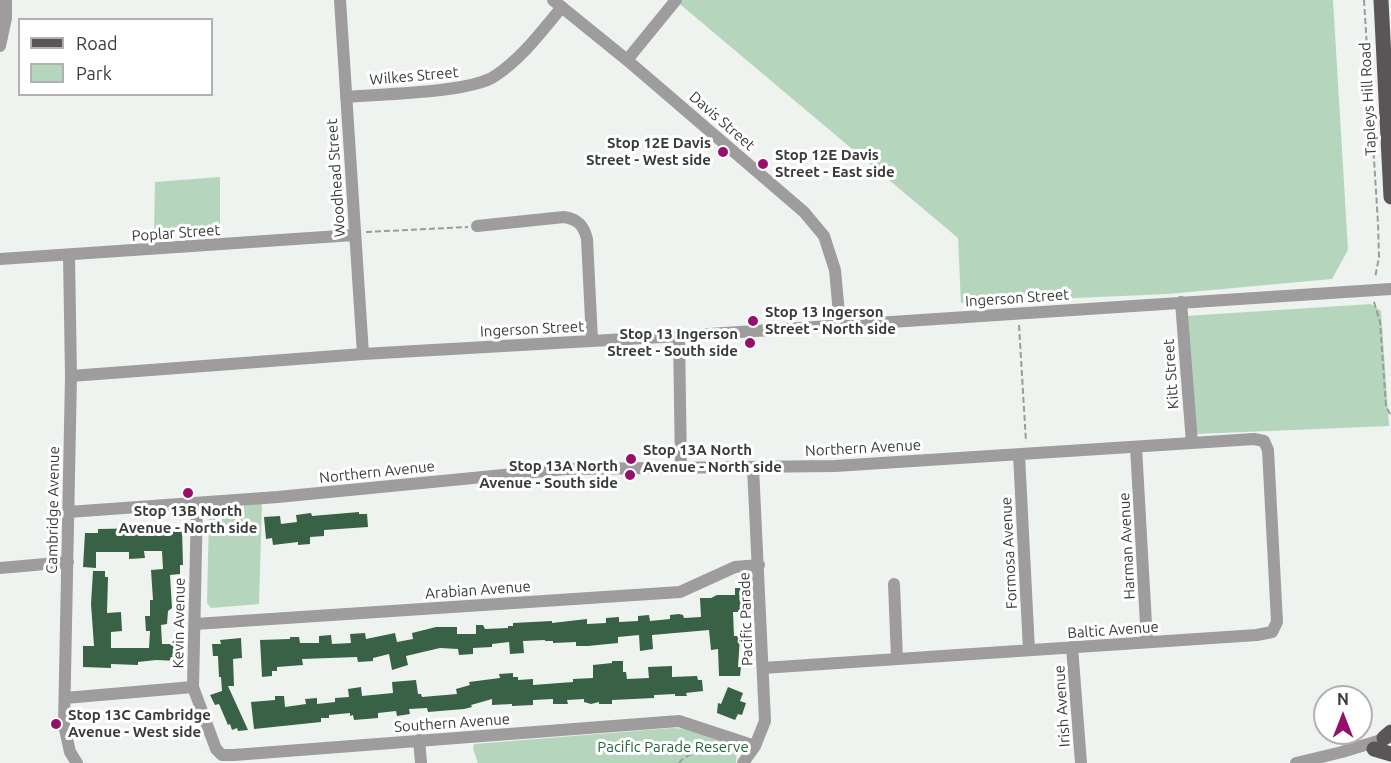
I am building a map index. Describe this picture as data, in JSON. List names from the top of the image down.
{
  "streets": {
    "main road": ["Tapleys Hill Road"],
    "street": [
      "Wilkes Street",
      "Davis Street",
      "Woodhead Street",
      "Poplar Street",
      "Ingerson Street",
      "Kitt Street",
      "Northern Avenue",
      "Cambridge Avenue",
      "Harman Avenue",
      "Formosa Avenue",
      "Arabian Avenue",
      "Pacific Parade",
      "Kevin Avenue",
      "Baltic Avenue",
      "Irish Avenue",
      "Southern Avenue"
    ]
  },
  "crossings": [
    ["Wilkes Street", "Davis Street"],
    ["Wilkes Street", "Woodhead Street"],
    ["Davis Street", "Ingerson Street"],
    ["Woodhead Street", "Poplar Street"],
    ["Woodhead Street", "Ingerson Street"],
    ["Poplar Street", "Cambridge Avenue"],
    ["Ingerson Street", "Kitt Street"],
    ["Ingerson Street", "Cambridge Avenue"],
    ["Kitt Street", "Northern Avenue"],
    ["Northern Avenue", "Cambridge Avenue"],
    ["Northern Avenue", "Harman Avenue"],
    ["Northern Avenue", "Formosa Avenue"],
    ["Northern Avenue", "Pacific Parade"],
    ["Northern Avenue", "Kevin Avenue"],
    ["Northern Avenue", "Baltic Avenue"],
    ["Cambridge Avenue", "Kevin Avenue"],
    ["Harman Avenue", "Baltic Avenue"],
    ["Formosa Avenue", "Baltic Avenue"],
    ["Arabian Avenue", "Pacific Parade"],
    ["Arabian Avenue", "Kevin Avenue"],
    ["Pacific Parade", "Baltic Avenue"],
    ["Pacific Parade", "Southern Avenue"],
    ["Kevin Avenue", "Southern Avenue"],
    ["Baltic Avenue", "Irish Avenue"]
  ],
  "parks": ["Pacific Parade Reserve"],
  "places": [
    "Stop 12E Davis Street - West side",
    "Stop 12E Davis Street - East side",
    "Stop 13 Ingerson Street - North side",
    "Stop 13 Ingerson Street - South side",
    "Stop 13A North Avenue - North side",
    "Stop 13A North Avenue - South side",
    "Stop 13B North Avenue - North side",
    "Stop 13C Cambridge Avenue - West side"
  ],
  "legend": ["Road", "Park"],
  "north": "top"
}
